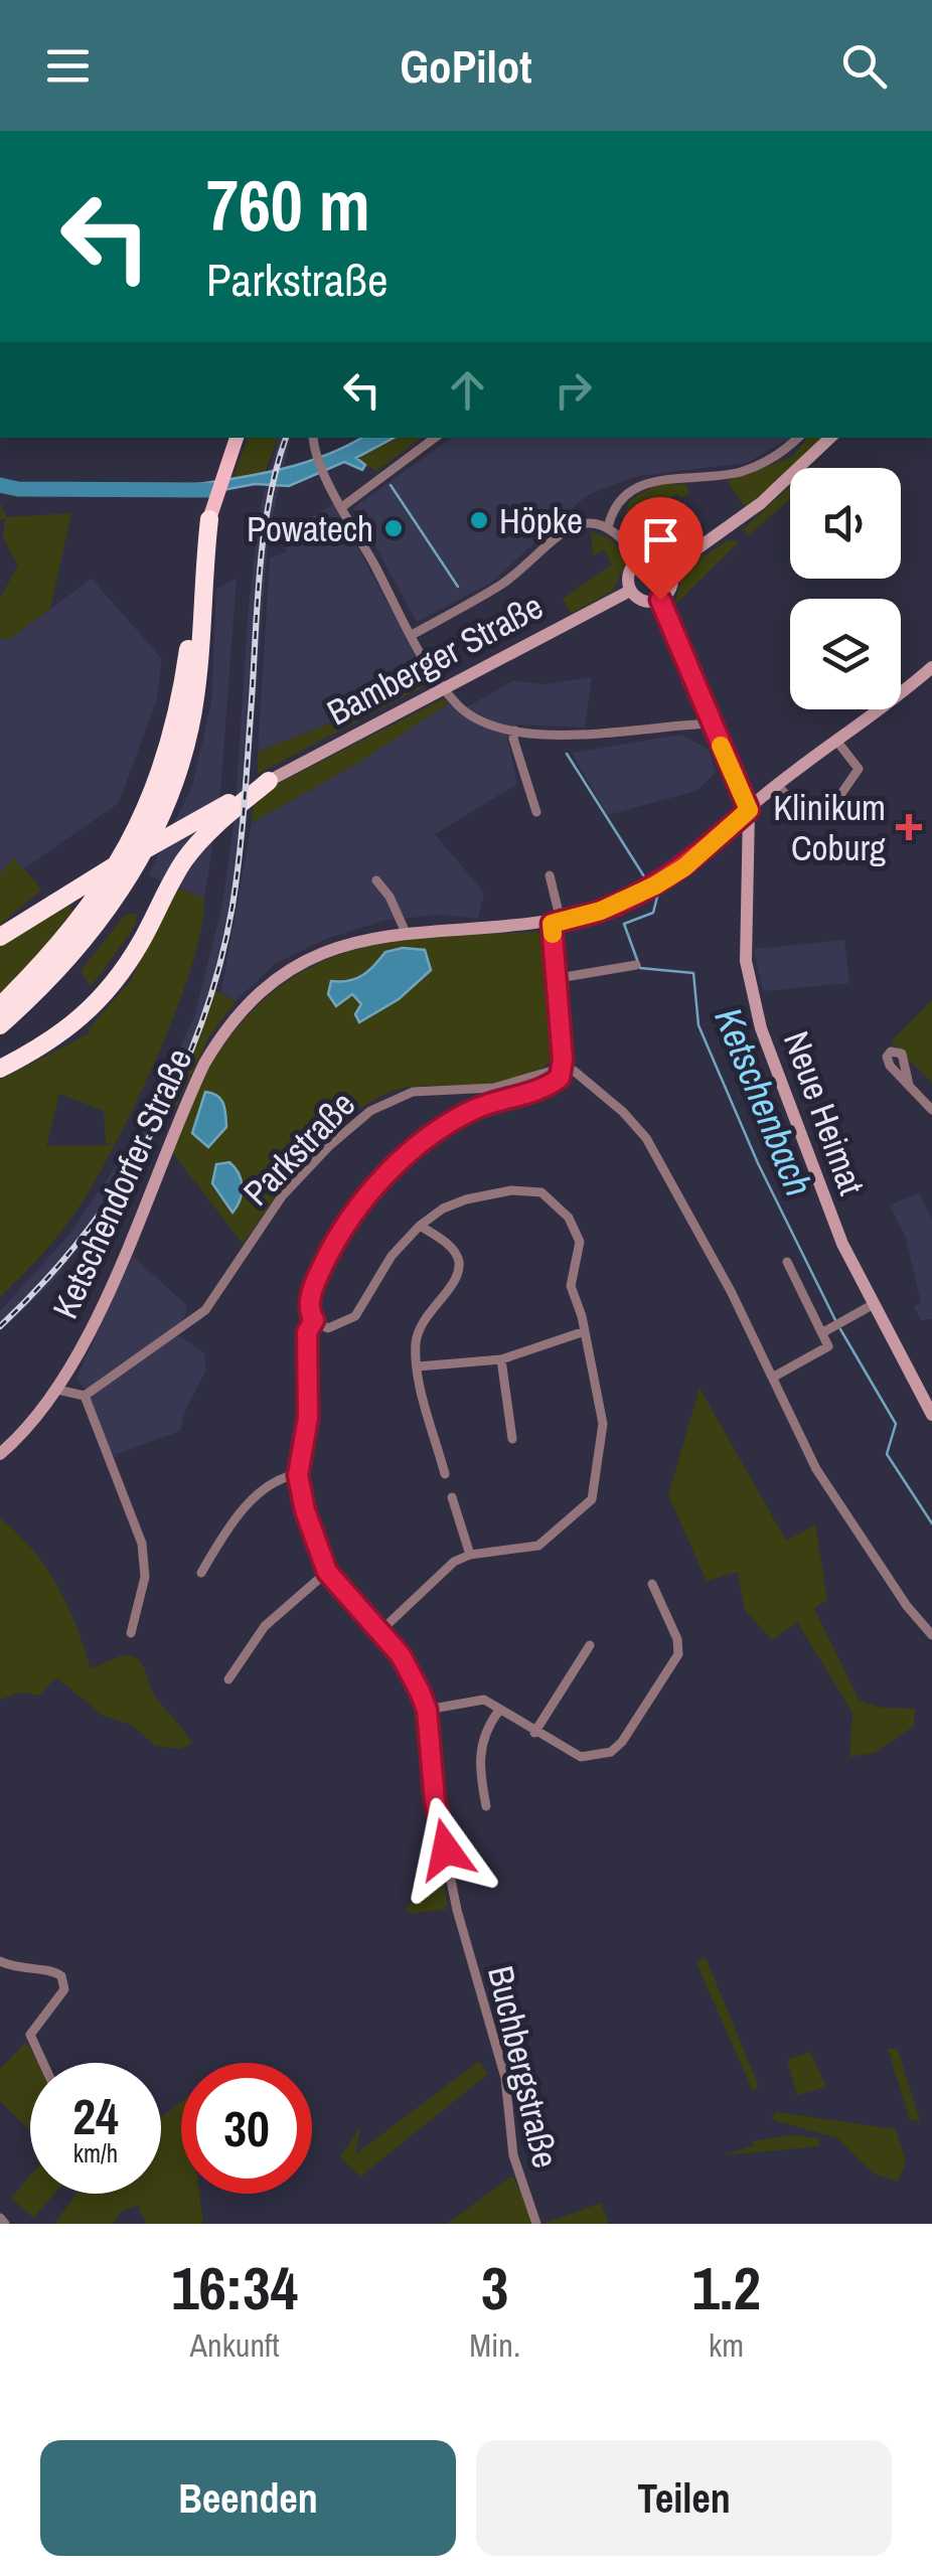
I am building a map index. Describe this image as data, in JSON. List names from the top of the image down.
{
  "streets": {
    "street": [
      "Bamberger Straße",
      "Neue Heimat",
      "Parkstraße",
      "Ketschendorfer Straße",
      "Buchbergstraße"
    ]
  },
  "crossings": [
    ["Neue Heimat", "Ketschendorfer Straße"],
    ["Parkstraße", "Buchbergstraße"]
  ],
  "water": ["Ketschenbach"],
  "places": {
    "other": ["Höpke", "Powatech"],
    "health": ["Klinikum Coburg"]
  },
  "page": {
    "header": "GoPilot",
    "turn": ["760 m", "Parkstraße"],
    "speed": "24 km/h",
    "limit": "30",
    "eta": [
      "16:34",
      "Ankunft",
      "3",
      "Min.",
      "1.2",
      "km"
    ],
    "buttons": ["Beenden", "Teilen"]
  }
}
